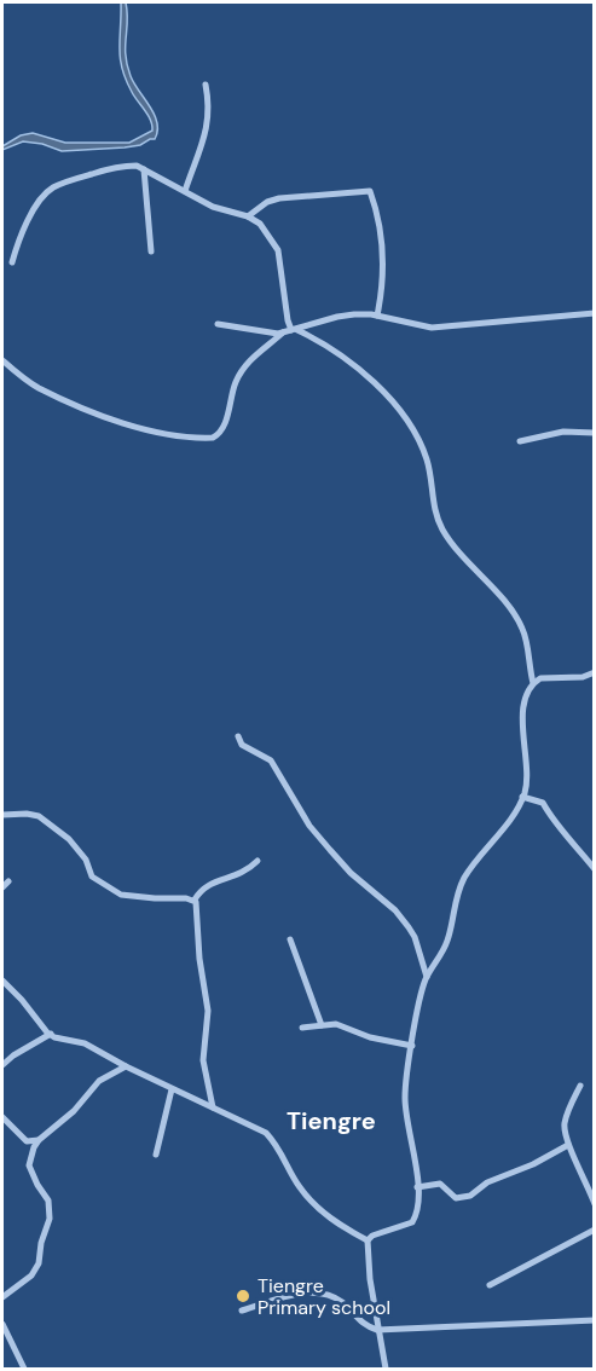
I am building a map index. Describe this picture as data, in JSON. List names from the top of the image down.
{
  "districts": ["Tiengre"],
  "places": ["Tiengre Primary school"]
}
